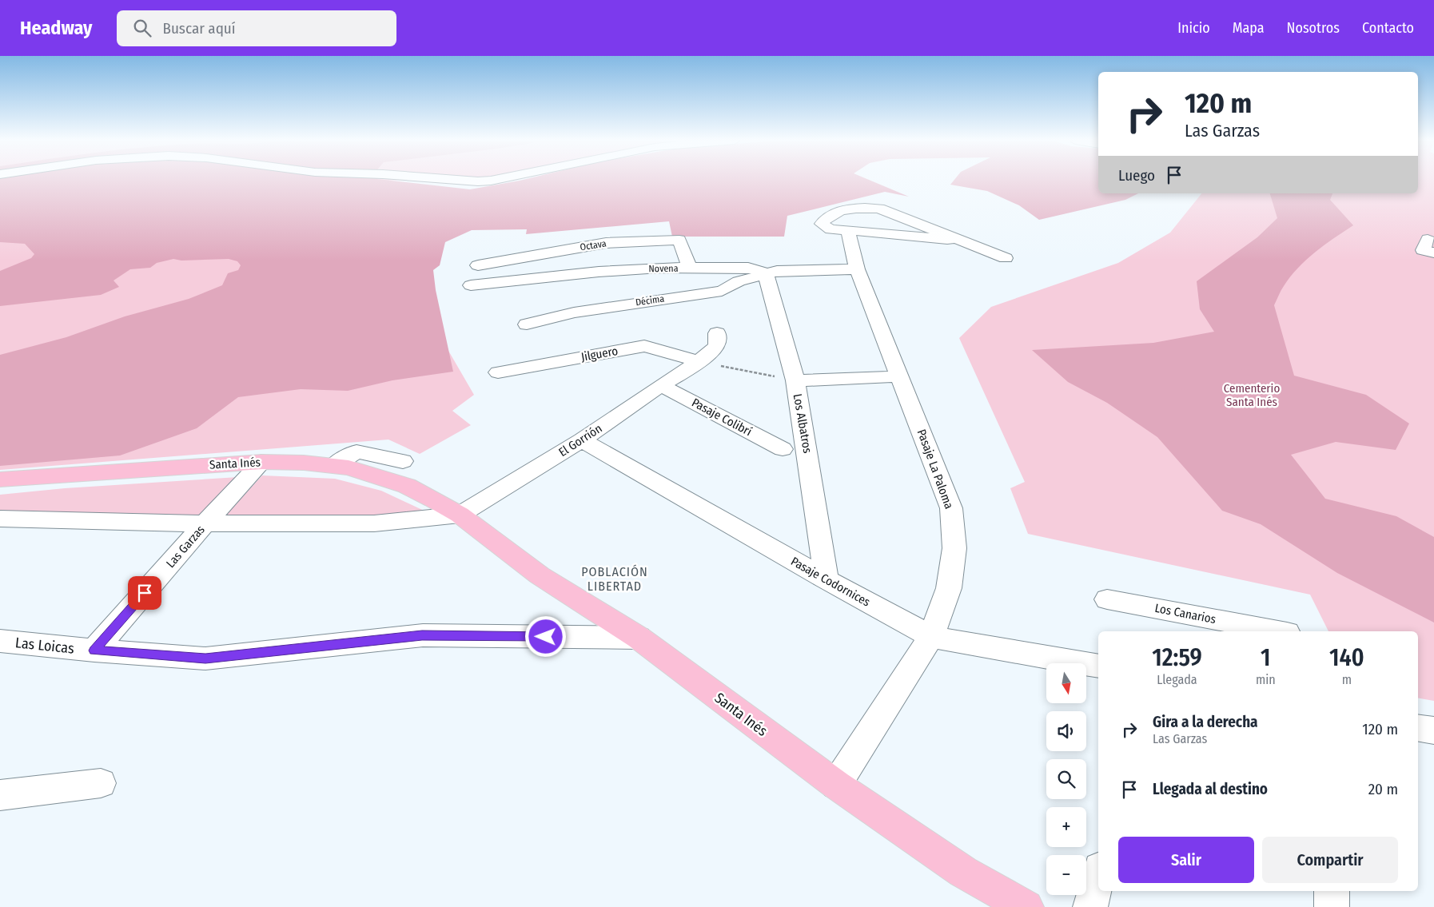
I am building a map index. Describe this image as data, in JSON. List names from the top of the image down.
{
  "streets": {
    "main road": ["Santa Inés"],
    "street": [
      "Octava",
      "Novena",
      "Décima",
      "Jilguero",
      "Pasaje Colibrí",
      "Los Albatros",
      "El Gorrión",
      "Pasaje La Paloma",
      "Las Garzas",
      "Pasaje Codornices",
      "Los Canarios",
      "Las Loicas"
    ]
  },
  "crossings": [
    ["Octava", "Novena"],
    ["Novena", "Décima"],
    ["Novena", "Los Albatros"],
    ["Novena", "Pasaje La Paloma"],
    ["Décima", "Los Albatros"],
    ["Jilguero", "El Gorrión"],
    ["Pasaje Colibrí", "El Gorrión"],
    ["Los Albatros", "Pasaje Codornices"],
    ["El Gorrión", "Santa Inés"],
    ["El Gorrión", "Pasaje Codornices"],
    ["Santa Inés", "Pasaje La Paloma"],
    ["Santa Inés", "Las Garzas"],
    ["Santa Inés", "Las Loicas"],
    ["Pasaje La Paloma", "Pasaje Codornices"],
    ["Las Garzas", "Las Loicas"]
  ],
  "districts": ["POBLACIÓN LIBERTAD"],
  "parks": ["Cementerio Santa Inés"],
  "north": "bottom",
  "page": {
    "header": "Headway",
    "search": "Buscar aquí",
    "nav": [
      "Inicio",
      "Mapa",
      "Nosotros",
      "Contacto"
    ],
    "turn": ["120 m", "Las Garzas"],
    "then": "Luego",
    "eta": [
      "12:59",
      "Llegada",
      "1",
      "min",
      "140",
      "m"
    ],
    "map_buttons": ["+", "−"],
    "list": [
      {
        "name": "Gira a la derecha",
        "note": "Las Garzas",
        "value": "120 m"
      },
      {
        "name": "Llegada al destino",
        "value": "20 m"
      }
    ],
    "buttons": ["Salir", "Compartir"]
  }
}
